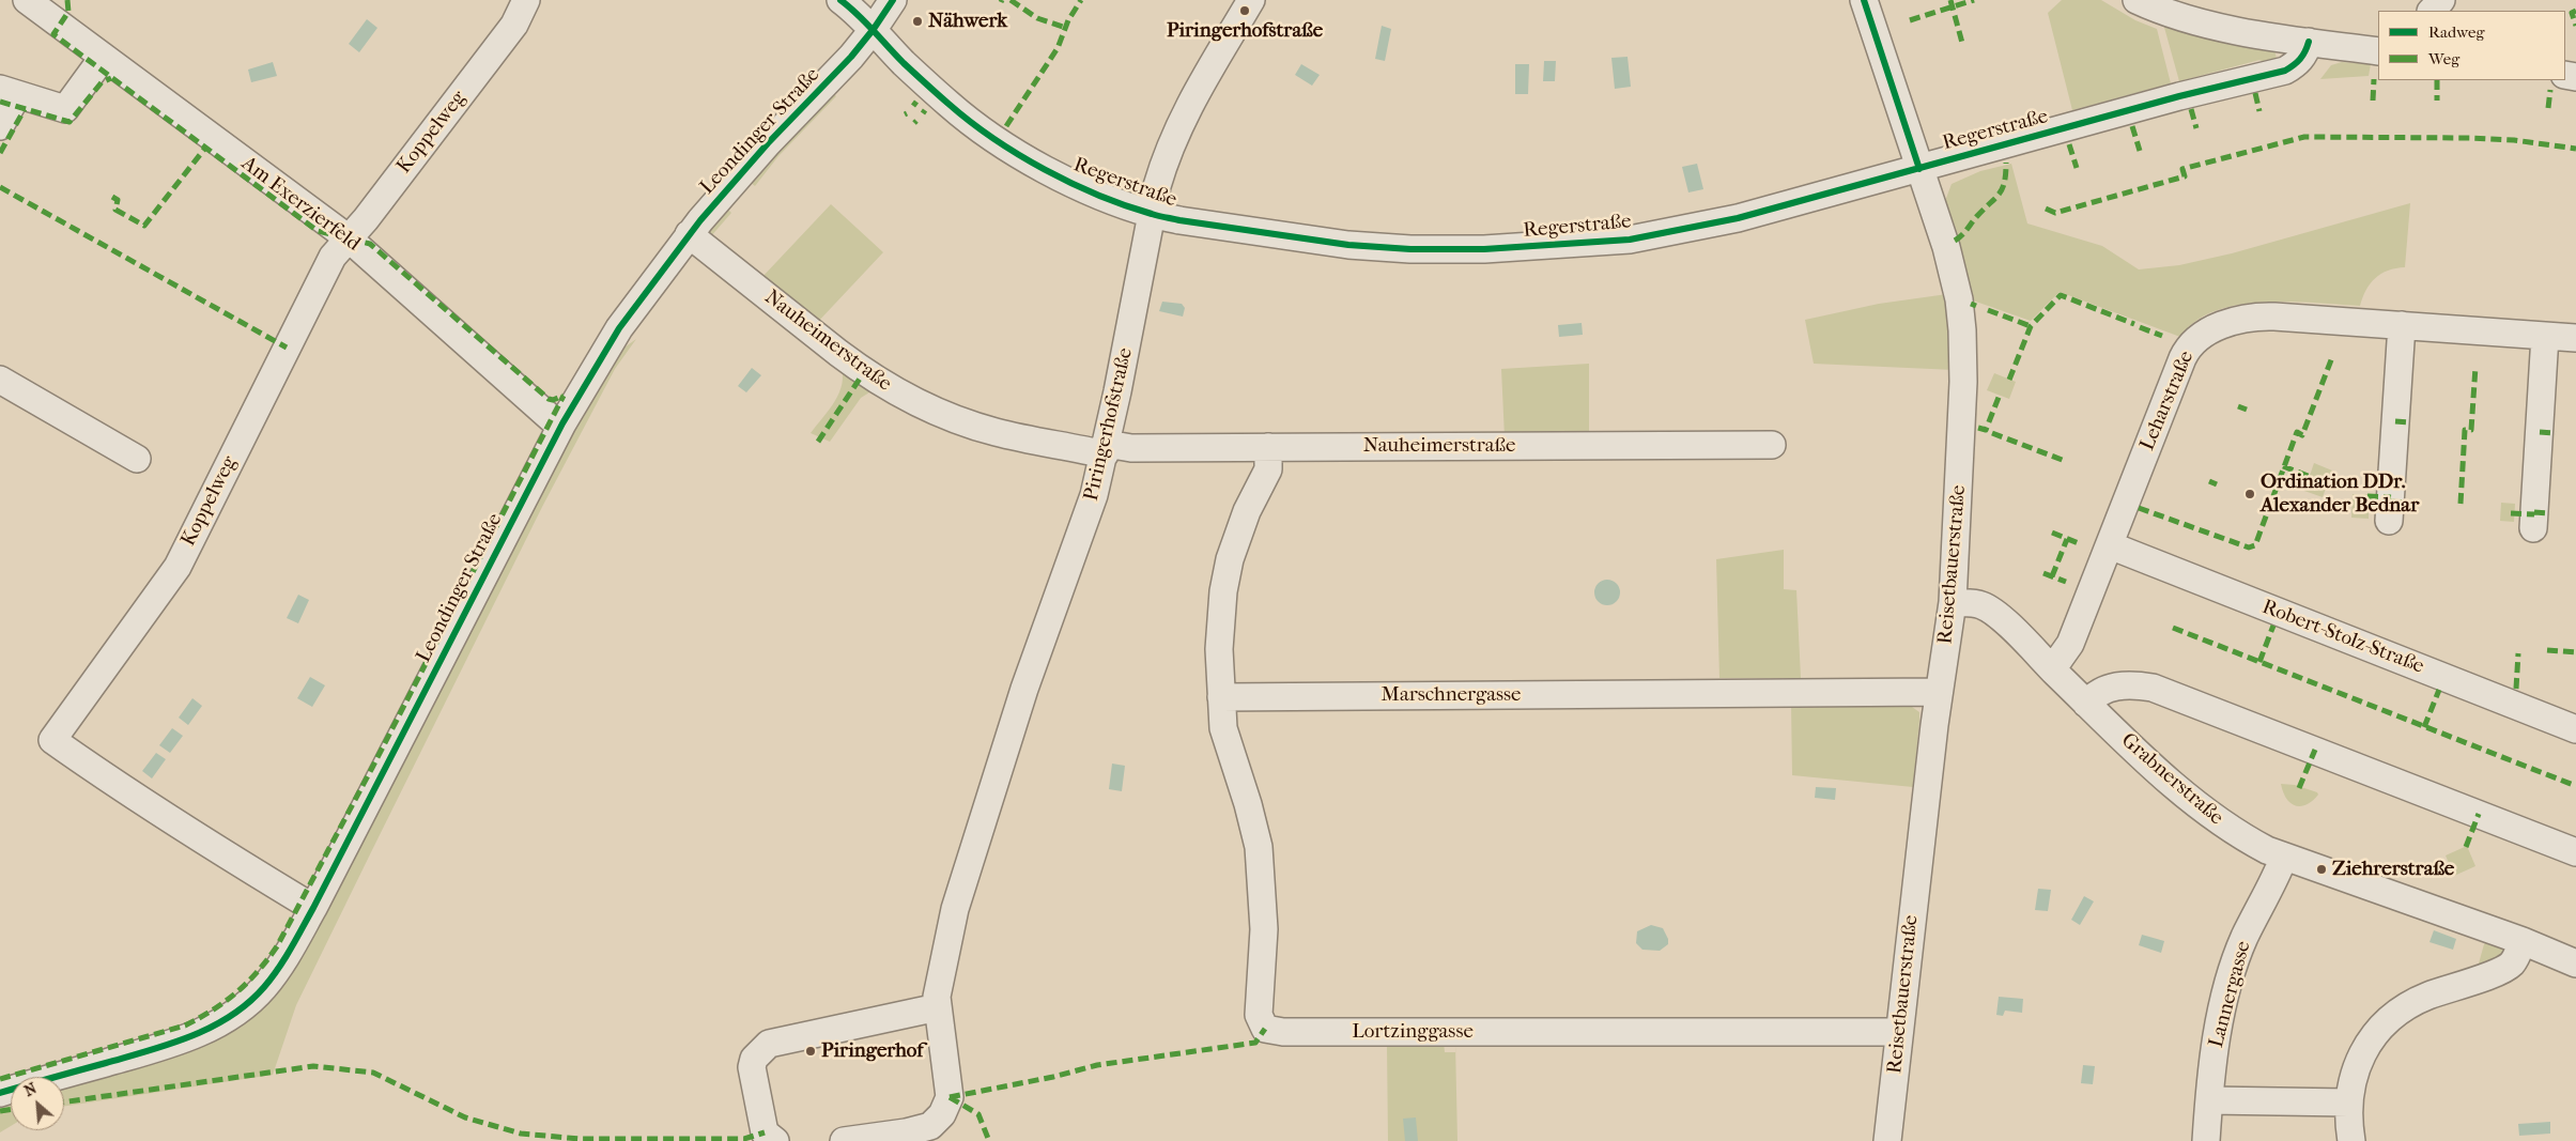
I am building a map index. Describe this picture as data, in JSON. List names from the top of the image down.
{
  "streets": {
    "street": [
      "Regerstraße",
      "Leondinger Straße",
      "Koppelweg",
      "Am Exerzierfeld",
      "Nauheimerstraße",
      "Leharstraße",
      "Piringerhofstraße",
      "Reisetbauerstraße",
      "Robert-Stolz-Straße",
      "Marschnergasse",
      "Grabnerstraße",
      "Lannergasse",
      "Lortzinggasse"
    ]
  },
  "crossings": [
    ["Regerstraße", "Leondinger Straße"],
    ["Regerstraße", "Piringerhofstraße"],
    ["Regerstraße", "Reisetbauerstraße"],
    ["Leondinger Straße", "Koppelweg"],
    ["Leondinger Straße", "Am Exerzierfeld"],
    ["Leondinger Straße", "Nauheimerstraße"],
    ["Koppelweg", "Am Exerzierfeld"],
    ["Nauheimerstraße", "Piringerhofstraße"],
    ["Leharstraße", "Robert-Stolz-Straße"],
    ["Leharstraße", "Grabnerstraße"],
    ["Reisetbauerstraße", "Marschnergasse"],
    ["Reisetbauerstraße", "Grabnerstraße"],
    ["Reisetbauerstraße", "Lortzinggasse"],
    ["Marschnergasse", "Lortzinggasse"],
    ["Grabnerstraße", "Lannergasse"]
  ],
  "places": [
    "Piringerhofstraße",
    "Nähwerk",
    "Ordination DDr. Alexander Bednar",
    "Ziehrerstraße",
    "Piringerhof"
  ],
  "legend": ["Radweg", "Weg"],
  "north": "top left"
}
